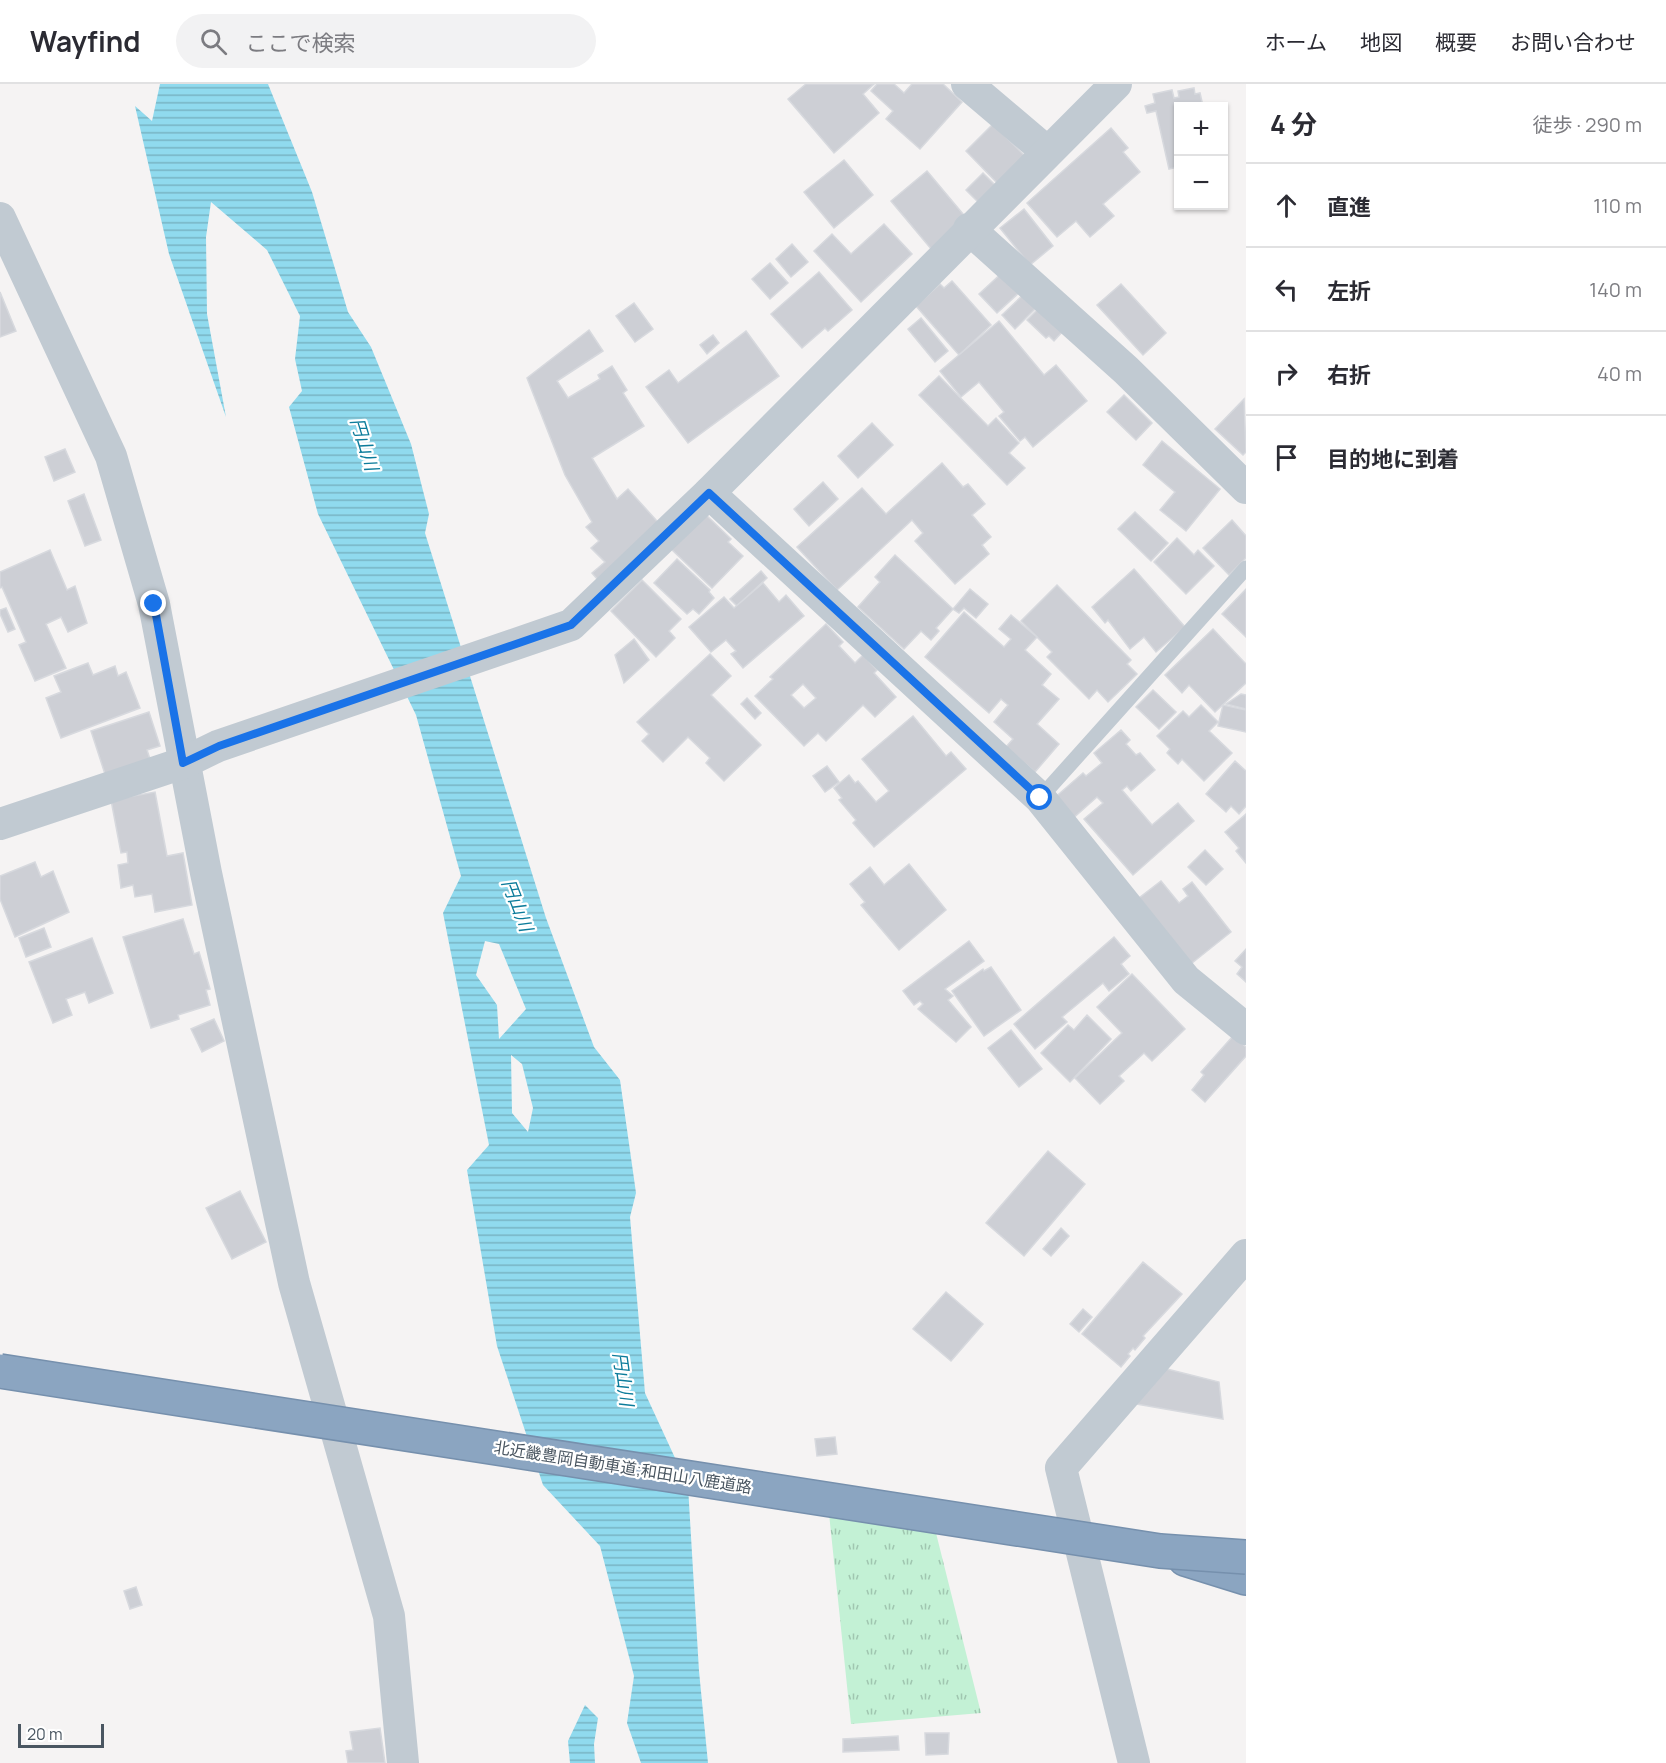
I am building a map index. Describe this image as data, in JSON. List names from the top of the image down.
{
  "streets": {
    "highway": ["北近畿豊岡自動車道;和田山八鹿道路"]
  },
  "water": ["円山川"],
  "scale_bar": "20 m",
  "page": {
    "header": "Wayfind",
    "search": "ここで検索",
    "nav": [
      "ホーム",
      "地図",
      "概要",
      "お問い合わせ"
    ],
    "heading": ["4 分", "徒歩 · 290 m"],
    "map_buttons": ["+", "−"],
    "list": [
      ["直進", "110 m"],
      ["左折", "140 m"],
      ["右折", "40 m"],
      "目的地に到着"
    ],
    "scale": "20 m"
  }
}
